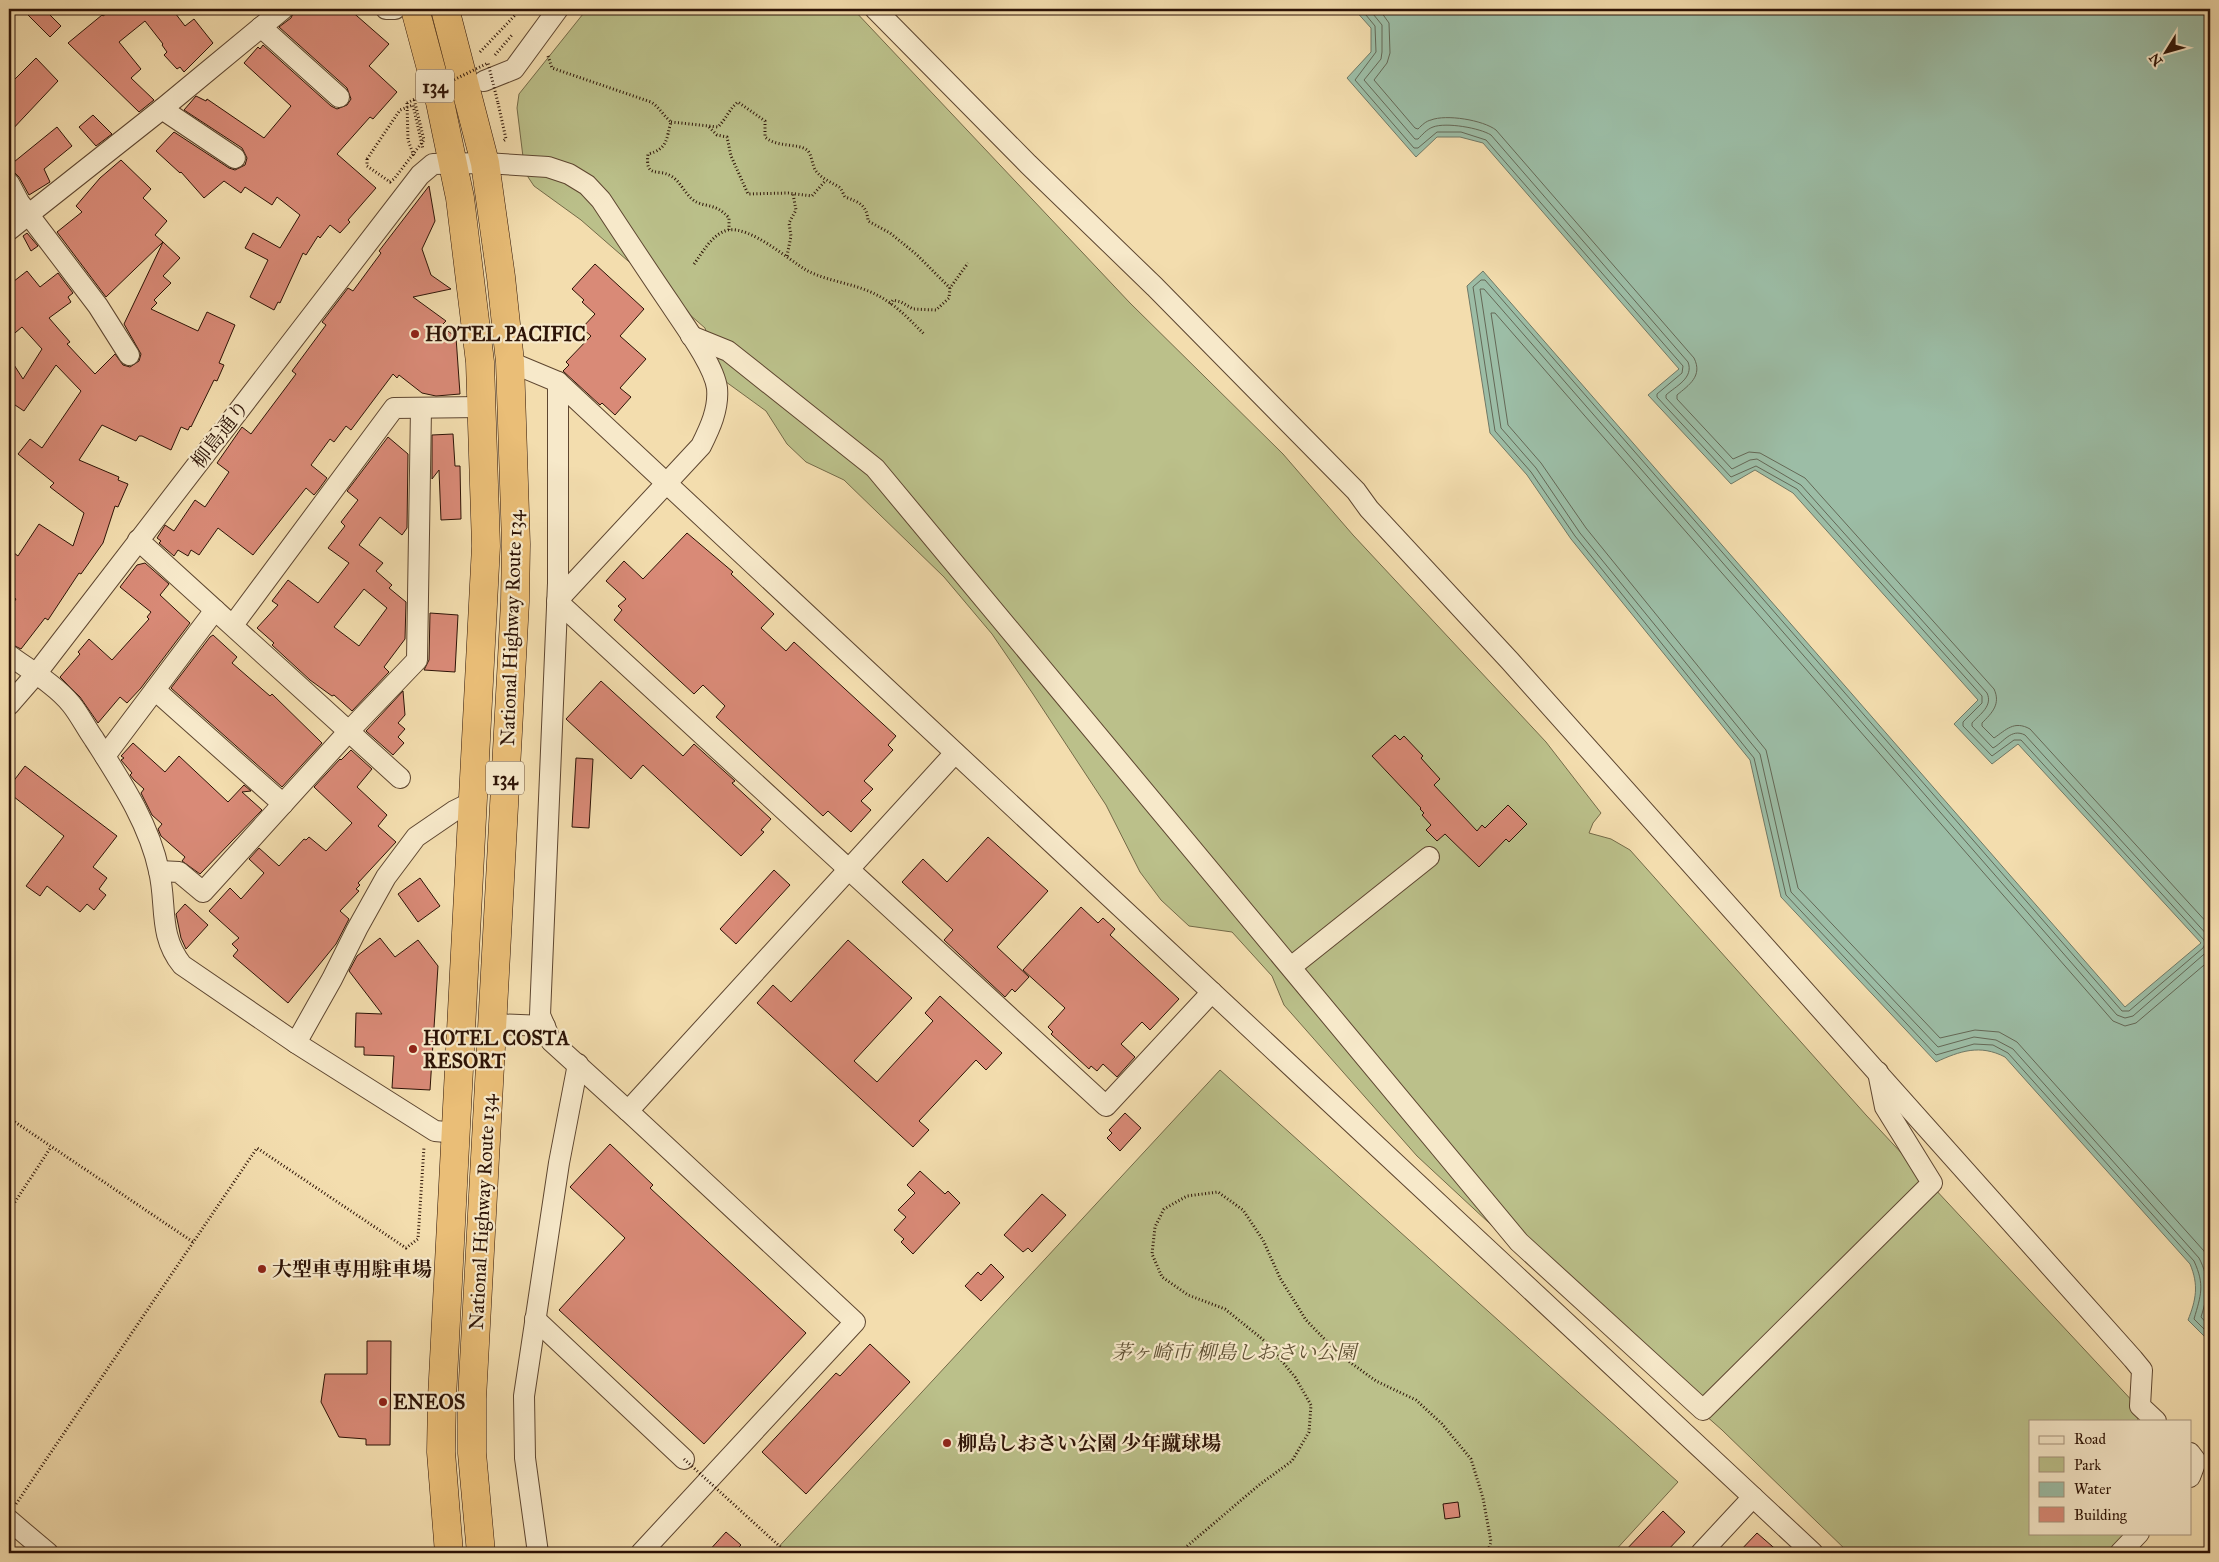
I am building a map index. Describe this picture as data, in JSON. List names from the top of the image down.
{
  "streets": {
    "highway": ["134", "National Highway Route 134"],
    "street": ["柳島通り"]
  },
  "crossings": [
    ["柳島通り", "National Highway Route 134"]
  ],
  "parks": ["茅ヶ崎市 柳島しおさい公園"],
  "places": [
    "HOTEL PACIFIC",
    "HOTEL COSTA RESORT",
    "大型車専用駐車場",
    "ENEOS",
    "柳島しおさい公園 少年蹴球場"
  ],
  "legend": [
    "Road",
    "Park",
    "Water",
    "Building"
  ],
  "north": "bottom left"
}
